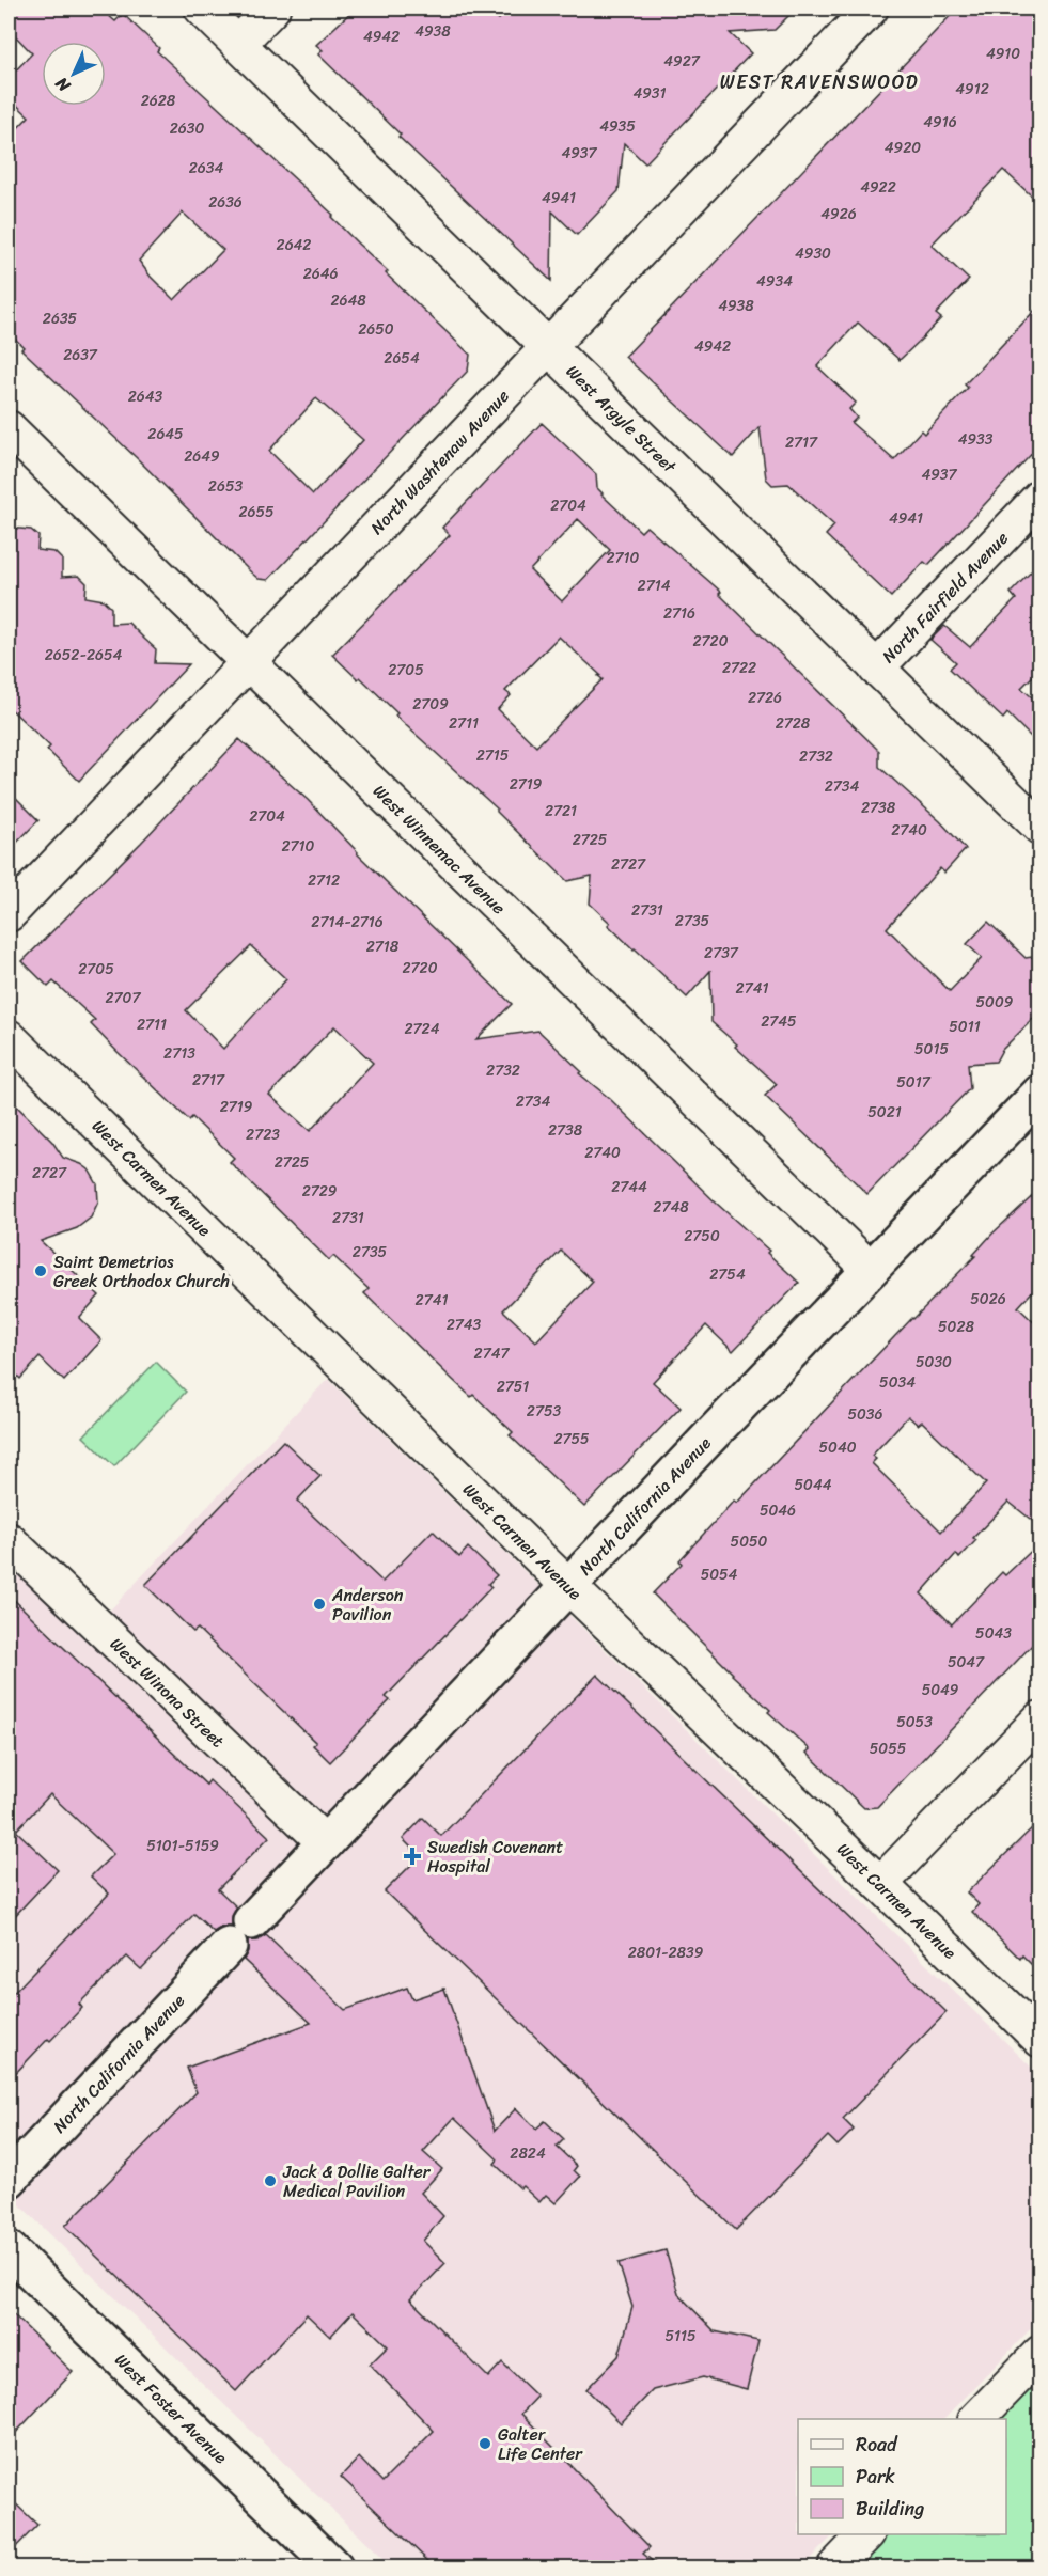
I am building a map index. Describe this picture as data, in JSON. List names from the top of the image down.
{
  "streets": {
    "main road": ["North California Avenue", "West Foster Avenue"],
    "street": [
      "West Argyle Street",
      "North Washtenaw Avenue",
      "North Fairfield Avenue",
      "West Winnemac Avenue",
      "West Carmen Avenue",
      "West Winona Street"
    ]
  },
  "crossings": [
    ["West Argyle Street", "North Washtenaw Avenue"],
    ["West Argyle Street", "North Fairfield Avenue"],
    ["North Washtenaw Avenue", "West Winnemac Avenue"],
    ["West Winnemac Avenue", "North California Avenue"],
    ["West Carmen Avenue", "North California Avenue"],
    ["North California Avenue", "West Winona Street"]
  ],
  "districts": ["WEST RAVENSWOOD"],
  "places": {
    "other": [
      "Saint Demetrios Greek Orthodox Church",
      "Anderson Pavilion",
      "Jack & Dollie Galter Medical Pavilion",
      "Galter Life Center"
    ],
    "health": ["Swedish Covenant Hospital"]
  },
  "house_numbers": [
    "4938",
    "4942",
    "4910",
    "4927",
    "4912",
    "4931",
    "2628",
    "4916",
    "4935",
    "2630",
    "4920",
    "4937",
    "2634",
    "4922",
    "4941",
    "2636",
    "4926",
    "2642",
    "4930",
    "2646",
    "4934",
    "2648",
    "4938",
    "2635",
    "2650",
    "4942",
    "2637",
    "2654",
    "2643",
    "2645",
    "4933",
    "2717",
    "2649",
    "4937",
    "2653",
    "2704",
    "2655",
    "4941",
    "2710",
    "2714",
    "2716",
    "2720",
    "2652-2654",
    "2722",
    "2705",
    "2726",
    "2709",
    "2711",
    "2728",
    "2715",
    "2732",
    "2719",
    "2734",
    "2738",
    "2721",
    "2704",
    "2740",
    "2725",
    "2710",
    "2727",
    "2712",
    "2731",
    "2735",
    "2714-2716",
    "2718",
    "2737",
    "2720",
    "2705",
    "2741",
    "2707",
    "5009",
    "2745",
    "2711",
    "5011",
    "2724",
    "5015",
    "2713",
    "2732",
    "2717",
    "5017",
    "2734",
    "2719",
    "5021",
    "2738",
    "2723",
    "2740",
    "2725",
    "2727",
    "2744",
    "2729",
    "2748",
    "2731",
    "2750",
    "2735",
    "2754",
    "5026",
    "2741",
    "2743",
    "5028",
    "2747",
    "5030",
    "5034",
    "2751",
    "2753",
    "5036",
    "2755",
    "5040",
    "5044",
    "5046",
    "5050",
    "5054",
    "5043",
    "5047",
    "5049",
    "5053",
    "5055",
    "5101-5159",
    "2801-2839",
    "2824",
    "5115"
  ],
  "legend": ["Road", "Park", "Building"],
  "north": "bottom left"
}
